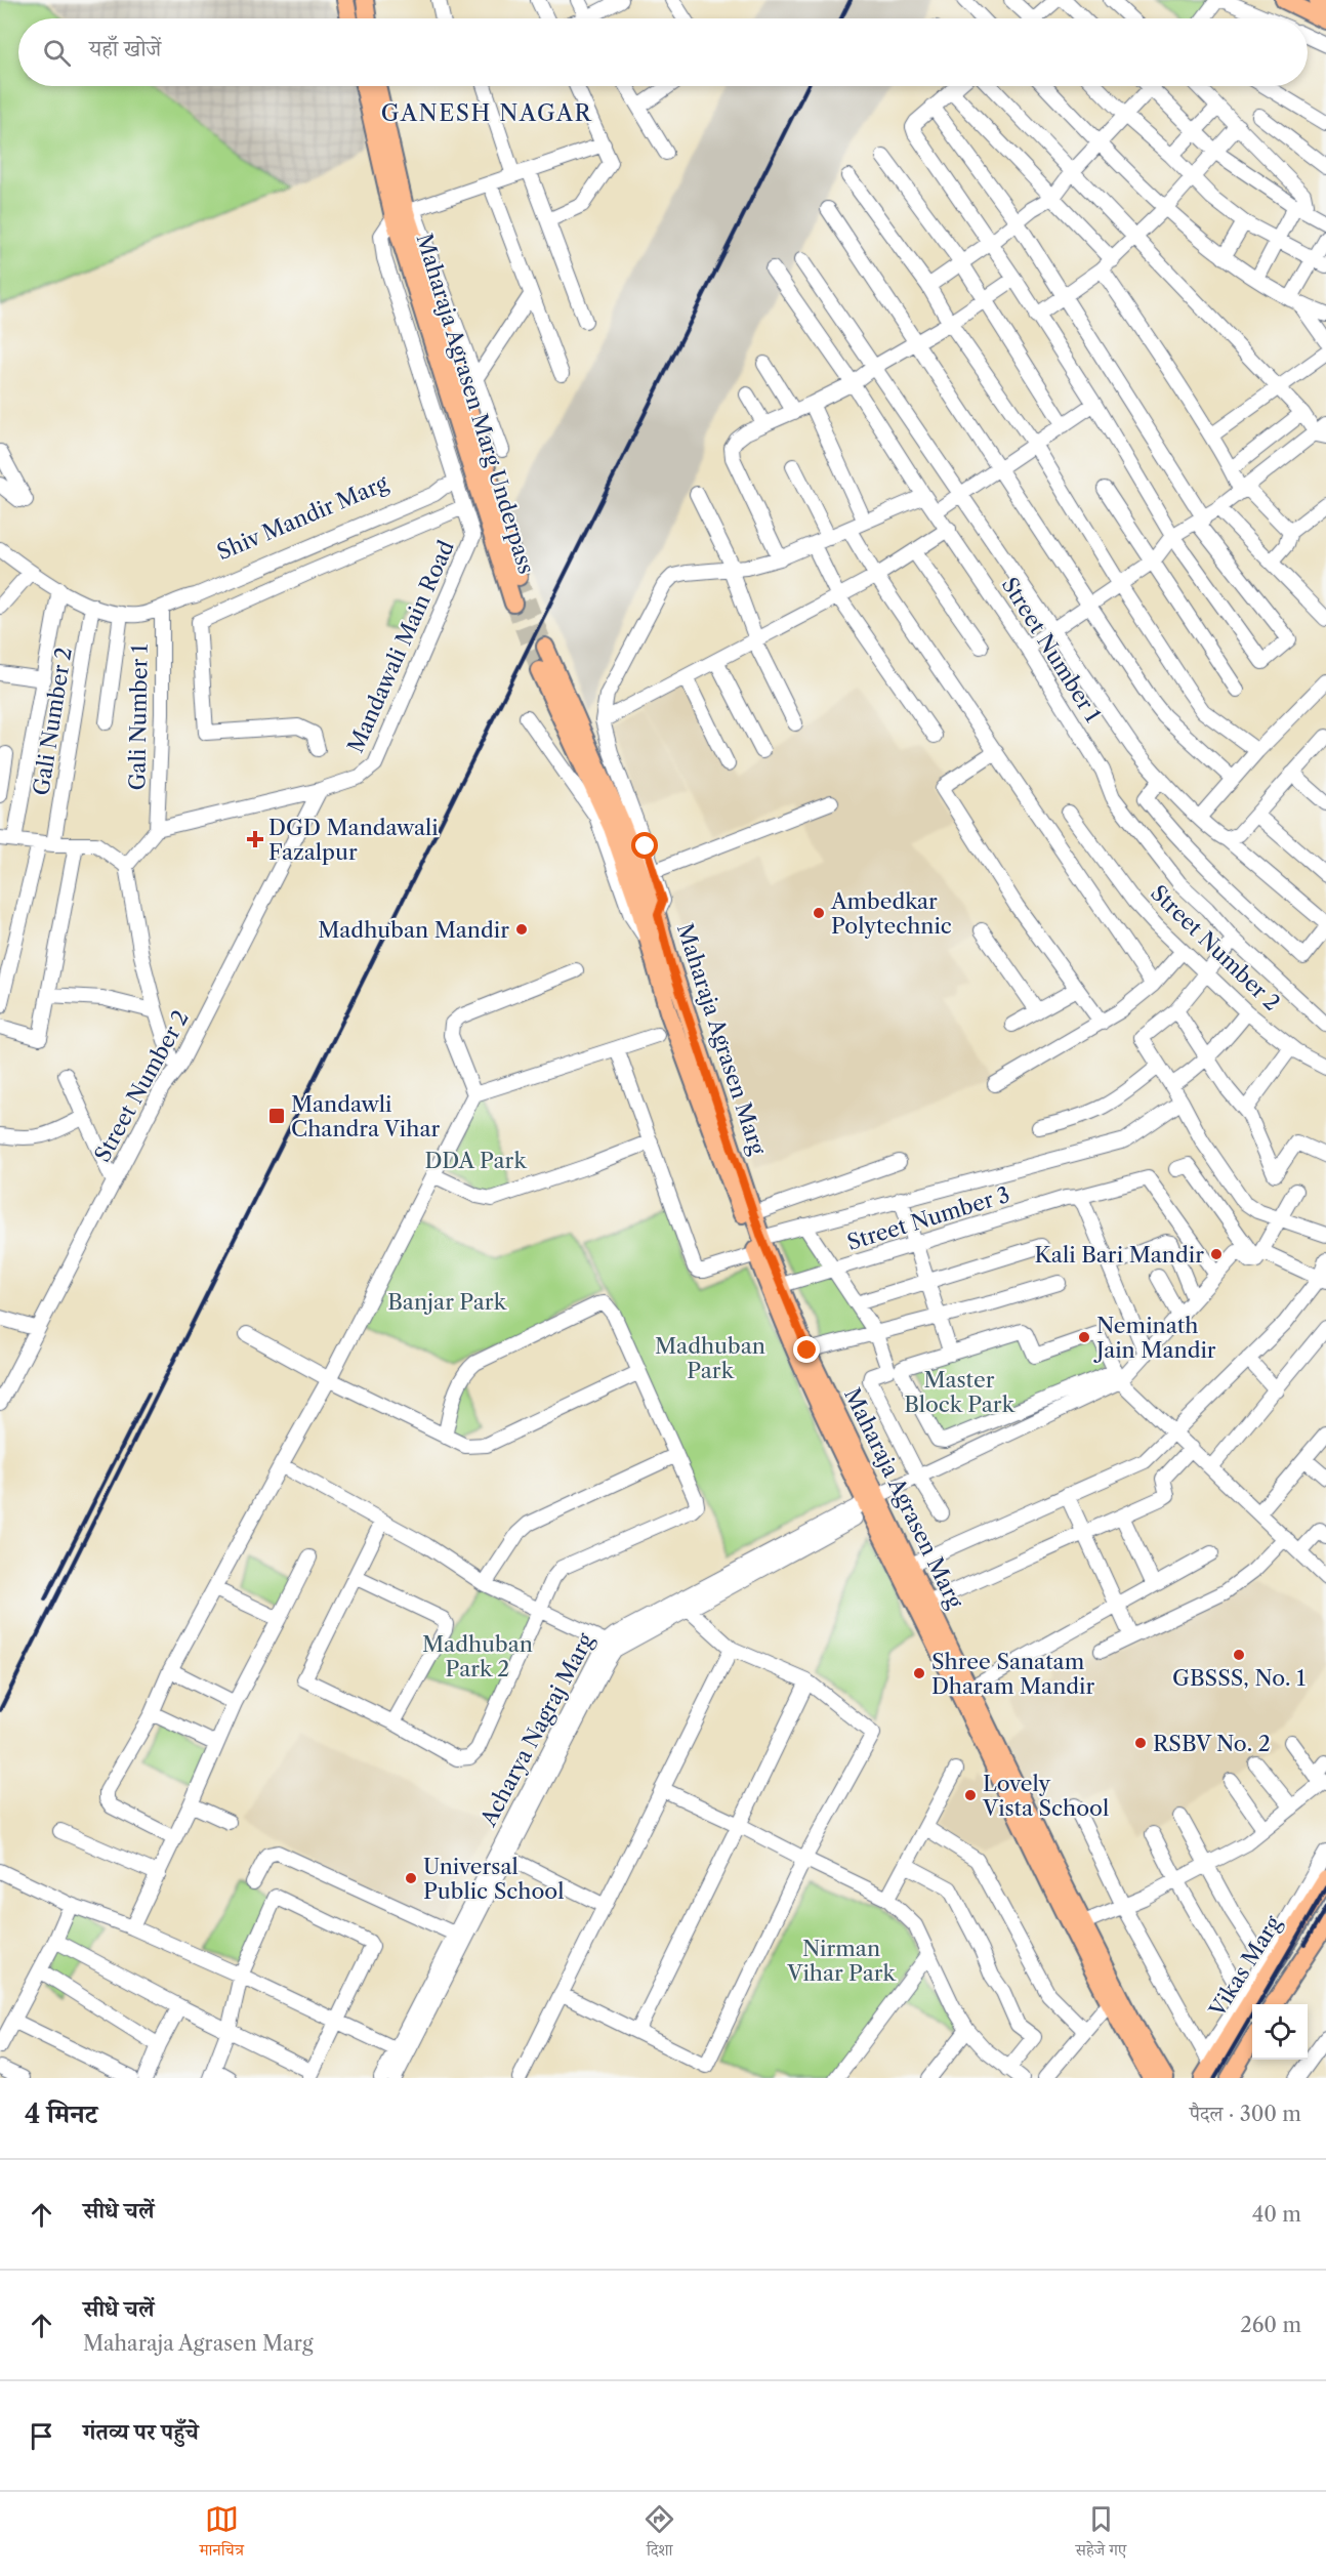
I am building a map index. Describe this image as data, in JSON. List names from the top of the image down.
{
  "streets": {
    "main road": ["Maharaja Agrasen Marg Underpass", "Maharaja Agrasen Marg", "Vikas Marg"],
    "street": [
      "Shiv Mandir Marg",
      "Mandawali Main Road",
      "Street Number 1",
      "Gali Number 1",
      "Gali Number 2",
      "Street Number 2",
      "Street Number 3",
      "Acharya Nagraj Marg"
    ]
  },
  "crossings": [
    ["Maharaja Agrasen Marg Underpass", "Mandawali Main Road"],
    ["Shiv Mandir Marg", "Mandawali Main Road"],
    ["Shiv Mandir Marg", "Gali Number 1"],
    ["Shiv Mandir Marg", "Gali Number 2"],
    ["Mandawali Main Road", "Gali Number 1"],
    ["Mandawali Main Road", "Street Number 2"],
    ["Maharaja Agrasen Marg", "Street Number 3"],
    ["Maharaja Agrasen Marg", "Acharya Nagraj Marg"]
  ],
  "districts": ["GANESH NAGAR"],
  "parks": [
    "DDA Park",
    "Banjar Park",
    "Madhuban Park",
    "Master Block Park",
    "Madhuban Park 2",
    "Nirman Vihar Park"
  ],
  "places": {
    "health": ["DGD Mandawali Fazalpur"],
    "other": [
      "Ambedkar Polytechnic",
      "Madhuban Mandir",
      "Kali Bari Mandir",
      "Neminath Jain Mandir",
      "GBSSS, No. 1",
      "Shree Sanatam Dharam Mandir",
      "RSBV No. 2",
      "Lovely Vista School",
      "Universal Public School"
    ],
    "transit": ["Mandawli Chandra Vihar"]
  },
  "page": {
    "search": "यहाँ खोजें",
    "heading": ["4 मिनट", "पैदल · 300 m"],
    "list": [
      ["सीधे चलें", "40 m"],
      ["सीधे चलें", "Maharaja Agrasen Marg", "260 m"],
      "गंतव्य पर पहुँचे"
    ],
    "nav": ["मानचित्र", "दिशा", "सहेजे गए"]
  }
}
